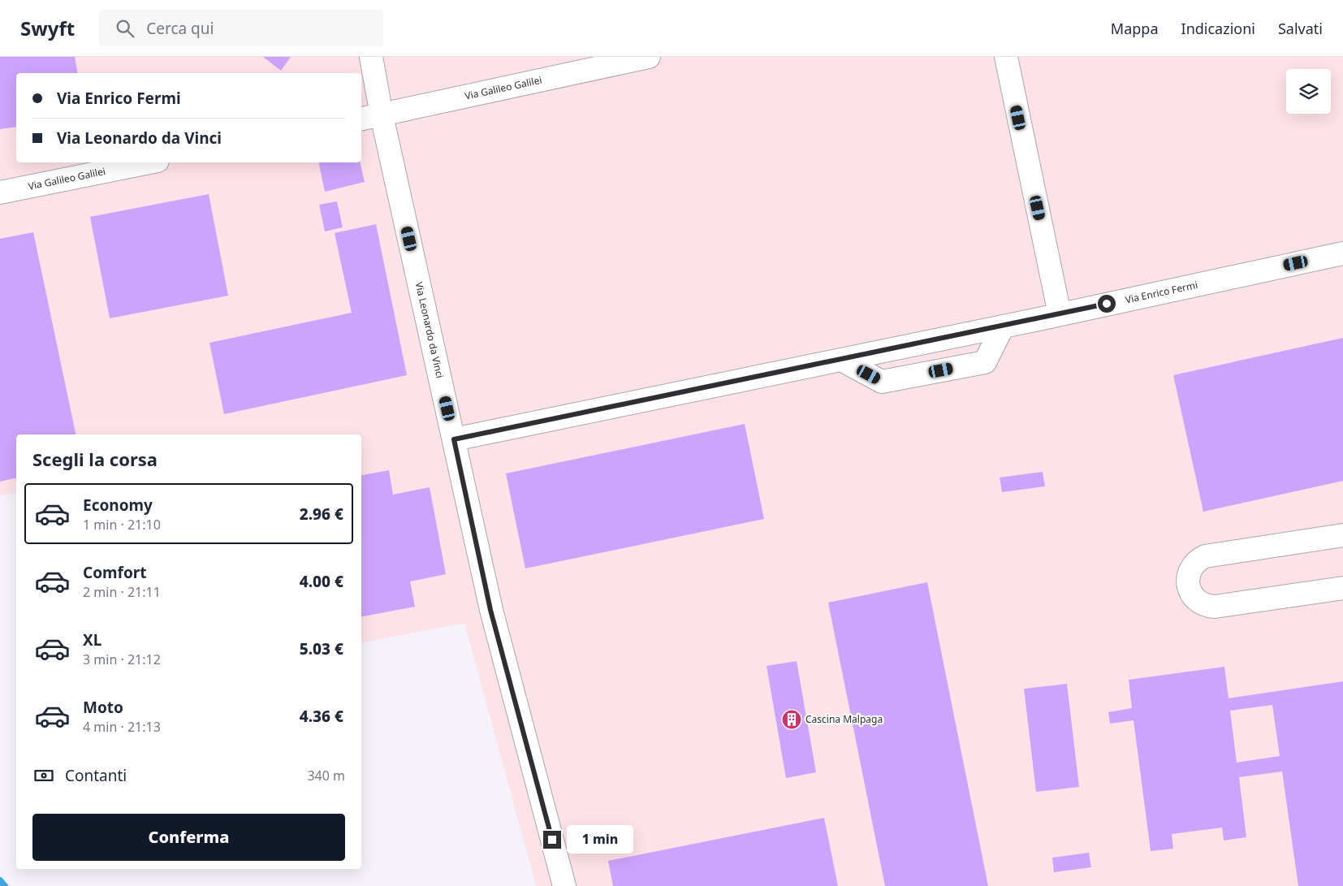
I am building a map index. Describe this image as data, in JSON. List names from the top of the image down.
{
  "streets": {
    "street": ["Via Galileo Galilei", "Via Enrico Fermi", "Via Leonardo da Vinci"]
  },
  "crossings": [
    ["Via Galileo Galilei", "Via Leonardo da Vinci"],
    ["Via Enrico Fermi", "Via Leonardo da Vinci"]
  ],
  "places": {
    "building": ["Cascina Malpaga"]
  },
  "page": {
    "header": "Swyft",
    "search": "Cerca qui",
    "nav": ["Mappa", "Indicazioni", "Salvati"],
    "banner": ["Via Enrico Fermi", "Via Leonardo da Vinci"],
    "heading": "Scegli la corsa",
    "list": [
      {
        "name": "Economy",
        "note": "1 min · 21:10",
        "value": "2.96 €"
      },
      {
        "name": "Comfort",
        "note": "2 min · 21:11",
        "value": "4.00 €"
      },
      {
        "name": "XL",
        "note": "3 min · 21:12",
        "value": "5.03 €"
      },
      {
        "name": "Moto",
        "note": "4 min · 21:13",
        "value": "4.36 €"
      }
    ],
    "pay": ["Contanti", "340 m"],
    "buttons": "Conferma",
    "bubble": "1 min"
  }
}
